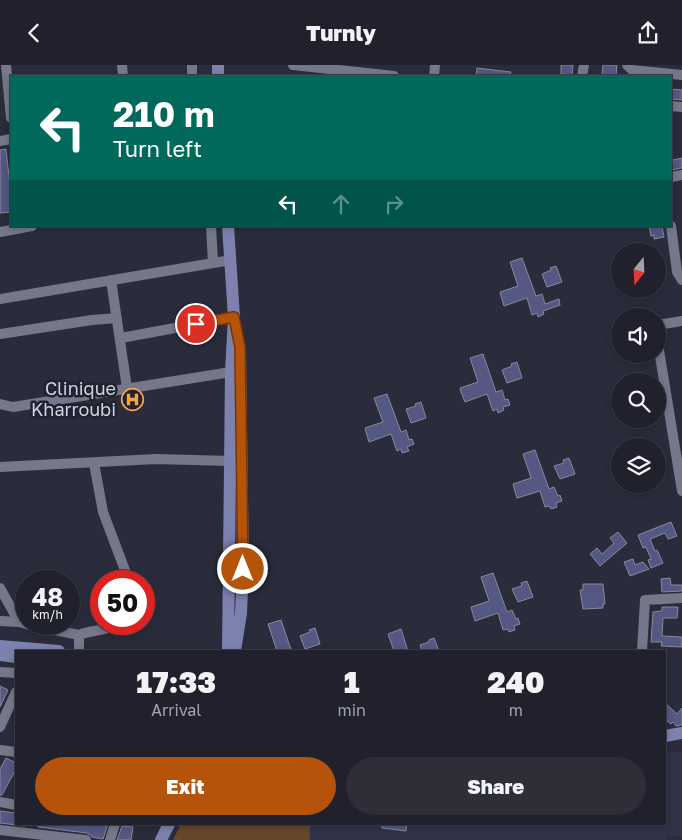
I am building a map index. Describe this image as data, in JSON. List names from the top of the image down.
{
  "places": {
    "hospital": ["Clinique Kharroubi"]
  },
  "north": "bottom",
  "page": {
    "header": "Turnly",
    "turn": ["210 m", "Turn left"],
    "speed": "48 km/h",
    "limit": "50",
    "eta": [
      "17:33",
      "Arrival",
      "1",
      "min",
      "240",
      "m"
    ],
    "buttons": ["Exit", "Share"]
  }
}
